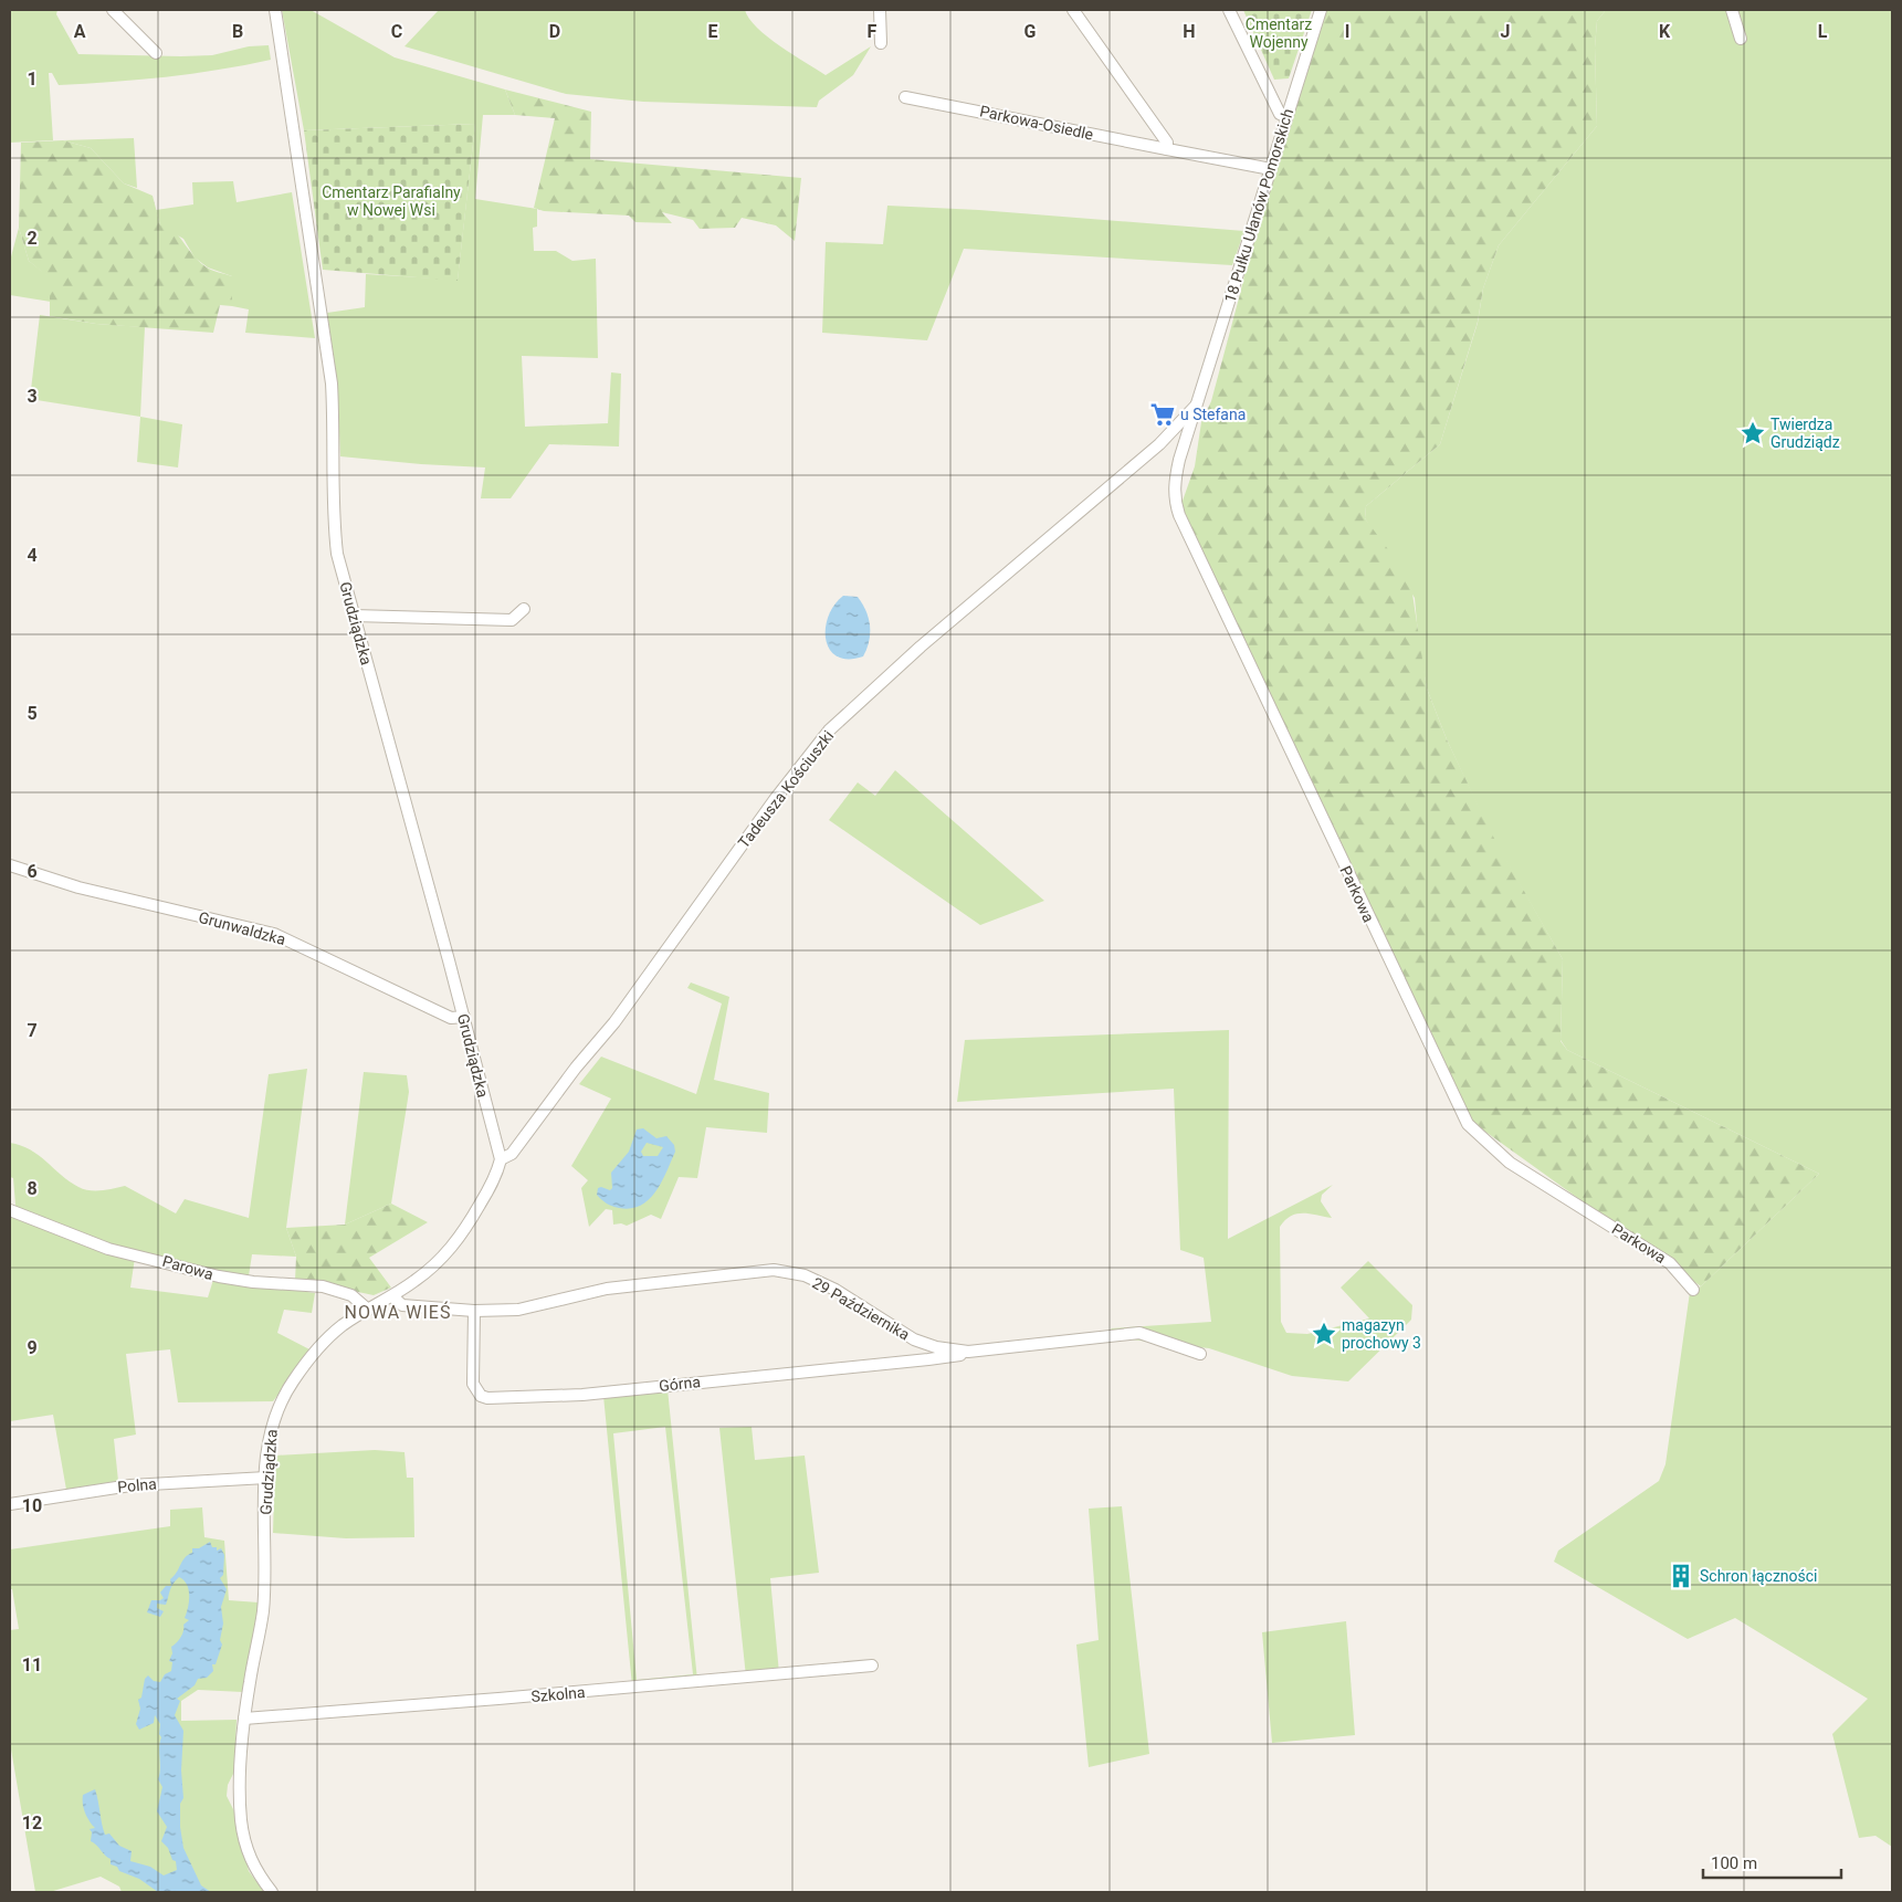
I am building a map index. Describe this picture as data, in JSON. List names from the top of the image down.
{
  "streets": {
    "street": [
      "Parkowa-Osiedle",
      "18 Pułku Ułanów Pomorskich",
      "Grudziądzka",
      "Tadeusza Kościuszki",
      "Parkowa",
      "Grunwaldzka",
      "Parowa",
      "29 Października",
      "Górna",
      "Polna",
      "Szkolna"
    ]
  },
  "crossings": [
    ["Parkowa-Osiedle", "18 Pułku Ułanów Pomorskich"],
    ["18 Pułku Ułanów Pomorskich", "Tadeusza Kościuszki"],
    ["18 Pułku Ułanów Pomorskich", "Parkowa"],
    ["Grudziądzka", "Tadeusza Kościuszki"],
    ["Grudziądzka", "Grunwaldzka"],
    ["Grudziądzka", "Parowa"],
    ["Grudziądzka", "29 Października"],
    ["Grudziądzka", "Polna"],
    ["Grudziądzka", "Szkolna"],
    ["Tadeusza Kościuszki", "Parkowa"],
    ["29 Października", "Górna"]
  ],
  "districts": ["NOWA WIEŚ"],
  "parks": ["Cmentarz Wojenny", "Cmentarz Parafialny w Nowej Wsi"],
  "places": {
    "supermarket": ["u Stefana"],
    "place": ["Twierdza Grudziądz", "magazyn prochowy 3"],
    "building": ["Schron łączności"]
  },
  "scale_bar": "100 m",
  "grid": {
    "columns": [
      "A",
      "B",
      "C",
      "D",
      "E",
      "F",
      "G",
      "H",
      "I",
      "J",
      "K",
      "L"
    ],
    "rows": [
      "1",
      "2",
      "3",
      "4",
      "5",
      "6",
      "7",
      "8",
      "9",
      "10",
      "11",
      "12"
    ]
  }
}
